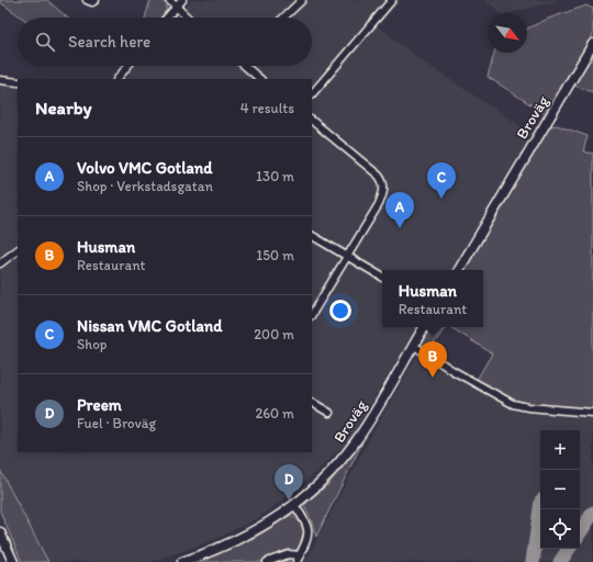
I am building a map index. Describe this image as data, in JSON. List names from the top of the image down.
{
  "streets": {
    "main road": ["Broväg"]
  },
  "north": "bottom right",
  "page": {
    "search": "Search here",
    "heading": ["Nearby", "4 results"],
    "list": [
      {
        "mark": "A",
        "name": "Volvo VMC Gotland",
        "note": "Shop · Verkstadsgatan",
        "value": "130 m"
      },
      {
        "mark": "B",
        "name": "Husman",
        "note": "Restaurant",
        "value": "150 m"
      },
      {
        "mark": "C",
        "name": "Nissan VMC Gotland",
        "note": "Shop",
        "value": "200 m"
      },
      {
        "mark": "D",
        "name": "Preem",
        "note": "Fuel · Broväg",
        "value": "260 m"
      }
    ],
    "pins": [
      "C",
      "A",
      "B",
      "D"
    ],
    "popup": ["Husman", "Restaurant"],
    "map_buttons": ["+", "−"]
  }
}
